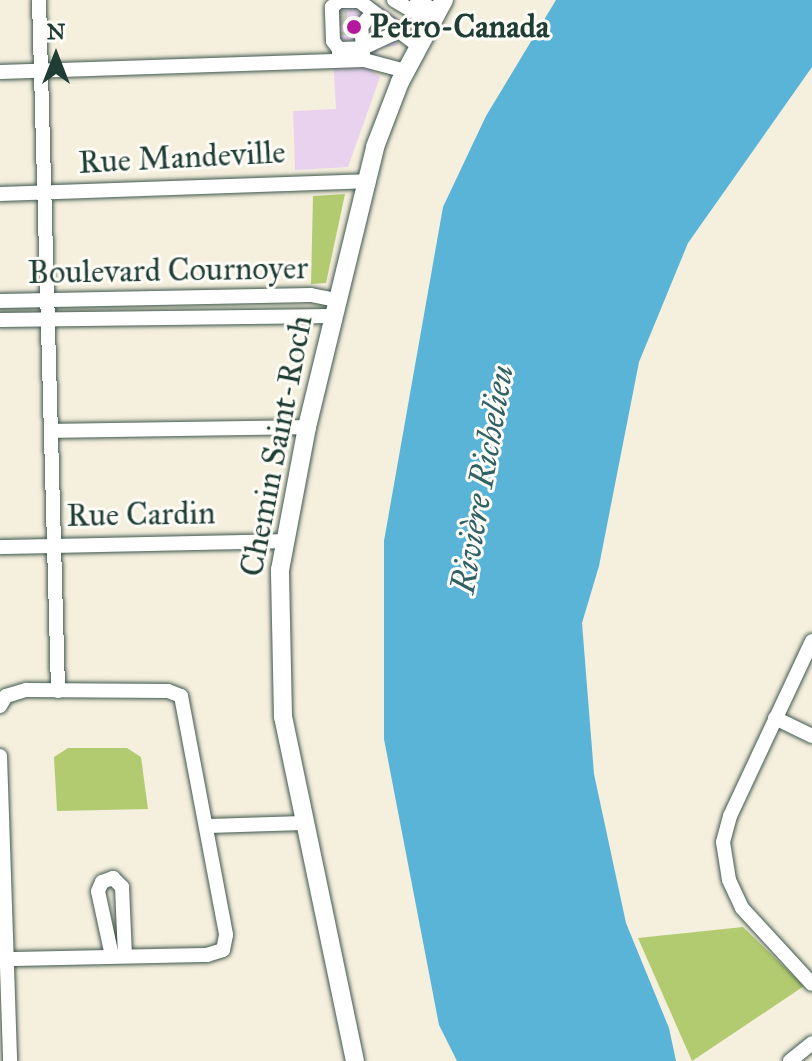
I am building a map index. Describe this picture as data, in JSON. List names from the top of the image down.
{
  "streets": {
    "main road": ["Chemin Saint-Roch"],
    "street": ["Rue Mandeville", "Boulevard Cournoyer", "Rue Cardin"]
  },
  "crossings": [
    ["Rue Mandeville", "Chemin Saint-Roch"],
    ["Boulevard Cournoyer", "Chemin Saint-Roch"],
    ["Chemin Saint-Roch", "Rue Cardin"]
  ],
  "water": ["Rivière Richelieu"],
  "places": ["Petro-Canada"],
  "north": "top"
}
